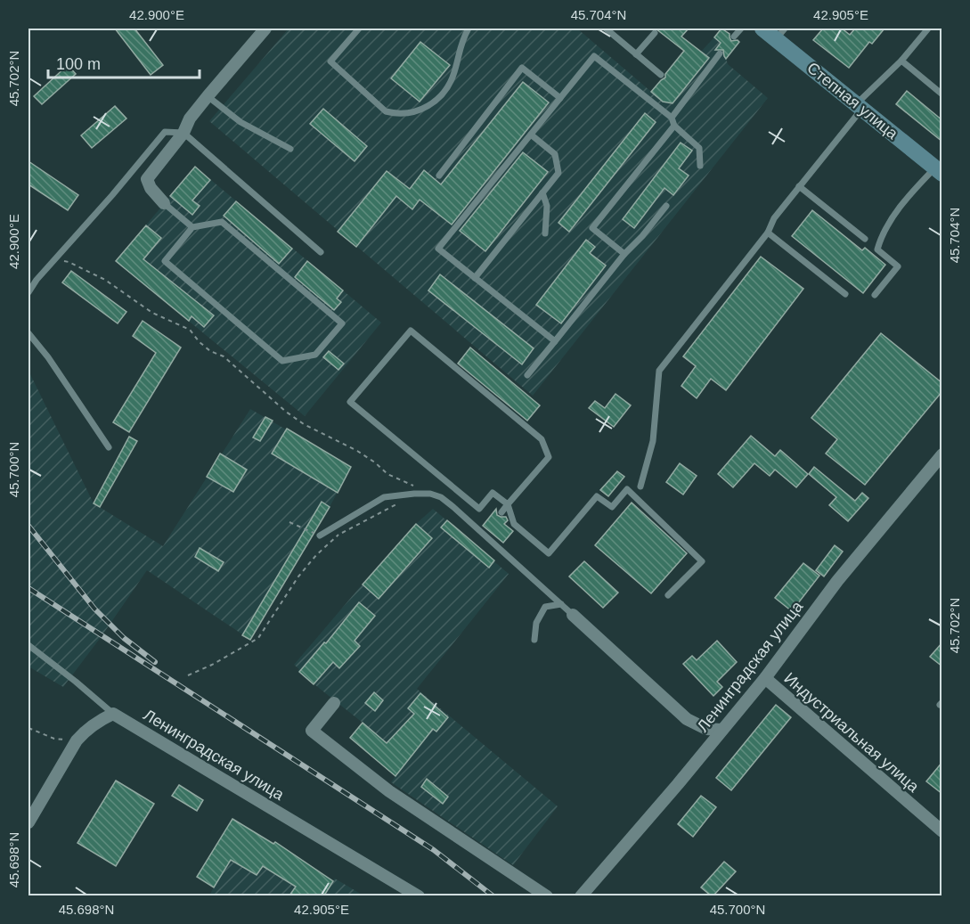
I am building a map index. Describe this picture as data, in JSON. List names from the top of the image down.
{
  "streets": {
    "street": ["Степная улица", "Ленинградская улица", "Индустриальная улица"]
  },
  "crossings": [
    ["Ленинградская улица", "Индустриальная улица"]
  ],
  "scale_bar": "100 m",
  "coordinates": [
    "42.900°E",
    "45.704°N",
    "42.905°E",
    "45.702°N",
    "45.700°N",
    "45.698°N"
  ]
}
